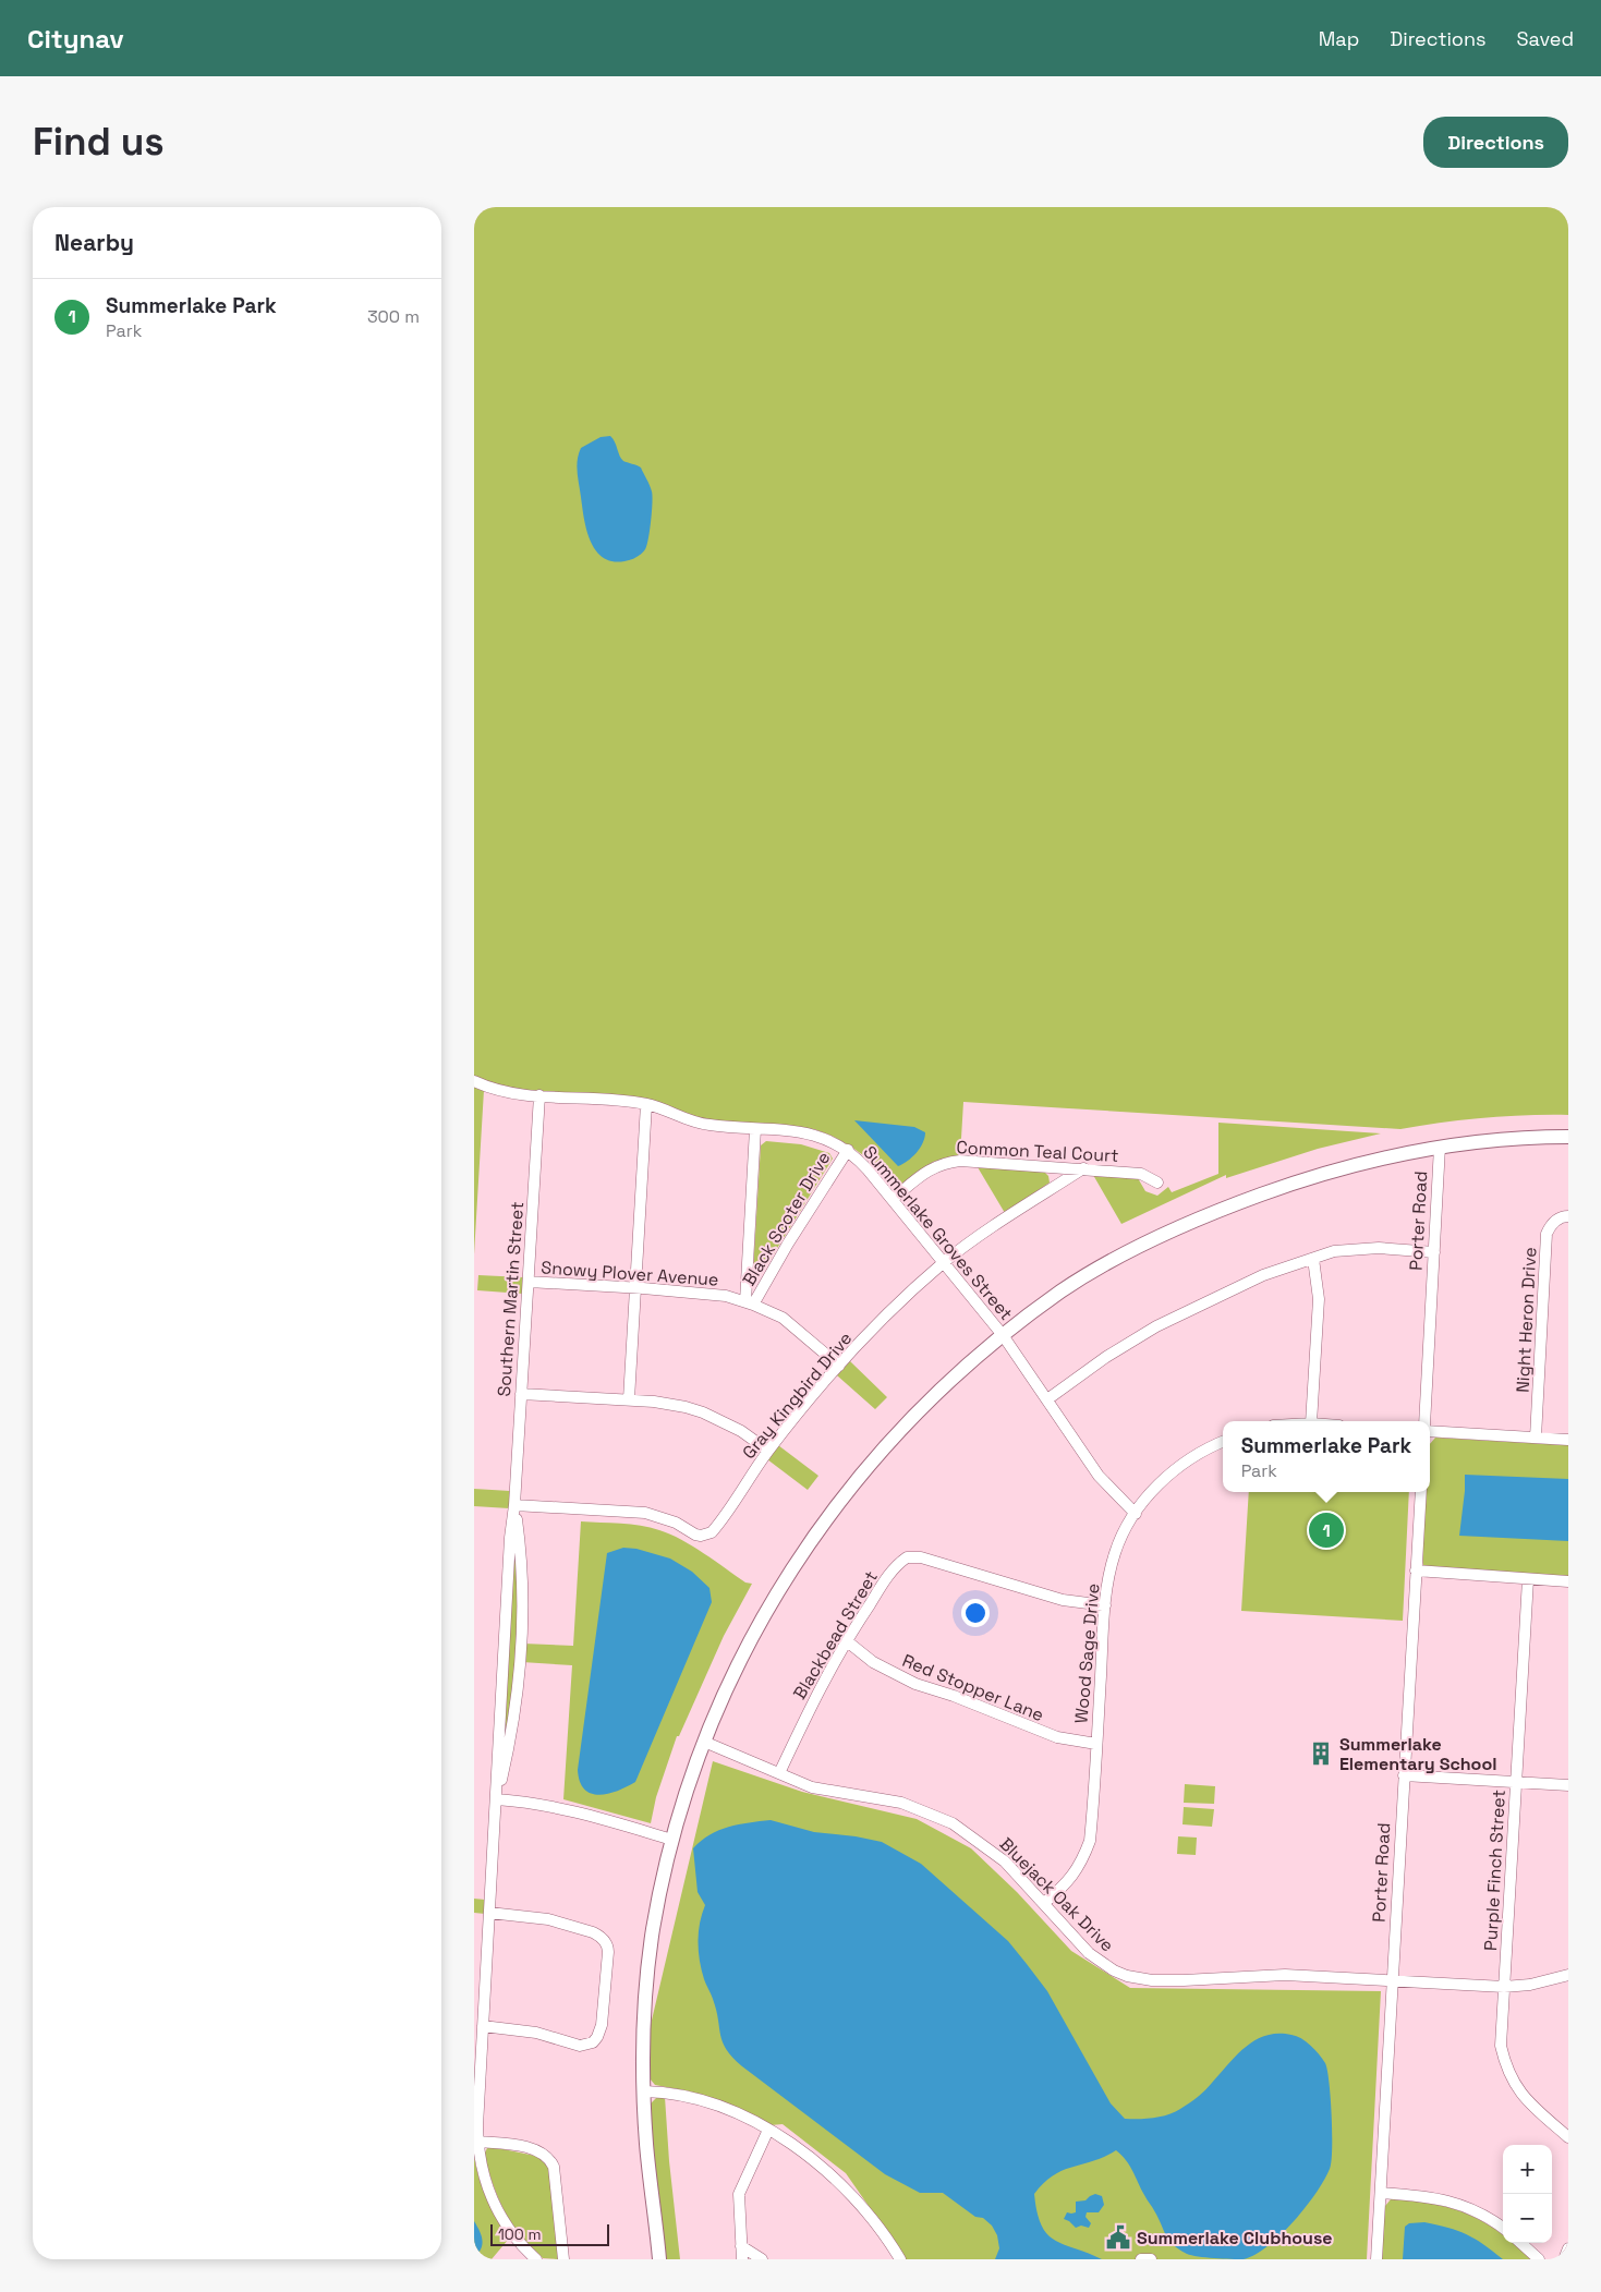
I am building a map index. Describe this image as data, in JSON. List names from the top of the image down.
{
  "streets": {
    "street": [
      "Common Teal Court",
      "Black Scoter Drive",
      "Porter Road",
      "Summerlake Groves Street",
      "Snowy Plover Avenue",
      "Southern Martin Street",
      "Night Heron Drive",
      "Gray Kingbird Drive",
      "Blackbead Street",
      "Wood Sage Drive",
      "Red Stopper Lane",
      "Purple Finch Street",
      "Bluejack Oak Drive"
    ]
  },
  "crossings": [
    ["Common Teal Court", "Summerlake Groves Street"],
    ["Common Teal Court", "Gray Kingbird Drive"],
    ["Black Scoter Drive", "Summerlake Groves Street"],
    ["Black Scoter Drive", "Snowy Plover Avenue"],
    ["Porter Road", "Bluejack Oak Drive"],
    ["Summerlake Groves Street", "Southern Martin Street"],
    ["Summerlake Groves Street", "Gray Kingbird Drive"],
    ["Summerlake Groves Street", "Wood Sage Drive"],
    ["Snowy Plover Avenue", "Southern Martin Street"],
    ["Snowy Plover Avenue", "Gray Kingbird Drive"],
    ["Southern Martin Street", "Gray Kingbird Drive"],
    ["Blackbead Street", "Wood Sage Drive"],
    ["Blackbead Street", "Red Stopper Lane"],
    ["Blackbead Street", "Bluejack Oak Drive"],
    ["Wood Sage Drive", "Red Stopper Lane"],
    ["Wood Sage Drive", "Bluejack Oak Drive"],
    ["Purple Finch Street", "Bluejack Oak Drive"]
  ],
  "places": {
    "building": ["Summerlake Elementary School"],
    "public building": ["Summerlake Clubhouse"]
  },
  "scale_bar": "100 m",
  "page": {
    "header": "Citynav",
    "nav": ["Map", "Directions", "Saved"],
    "buttons": "Directions",
    "title": "Find us",
    "heading": "Nearby",
    "list": [
      {
        "mark": "1",
        "name": "Summerlake Park",
        "note": "Park",
        "value": "300 m"
      }
    ],
    "popup": ["Summerlake Park", "Park"],
    "pins": "1",
    "map_buttons": ["+", "−"],
    "scale": "100 m"
  }
}
